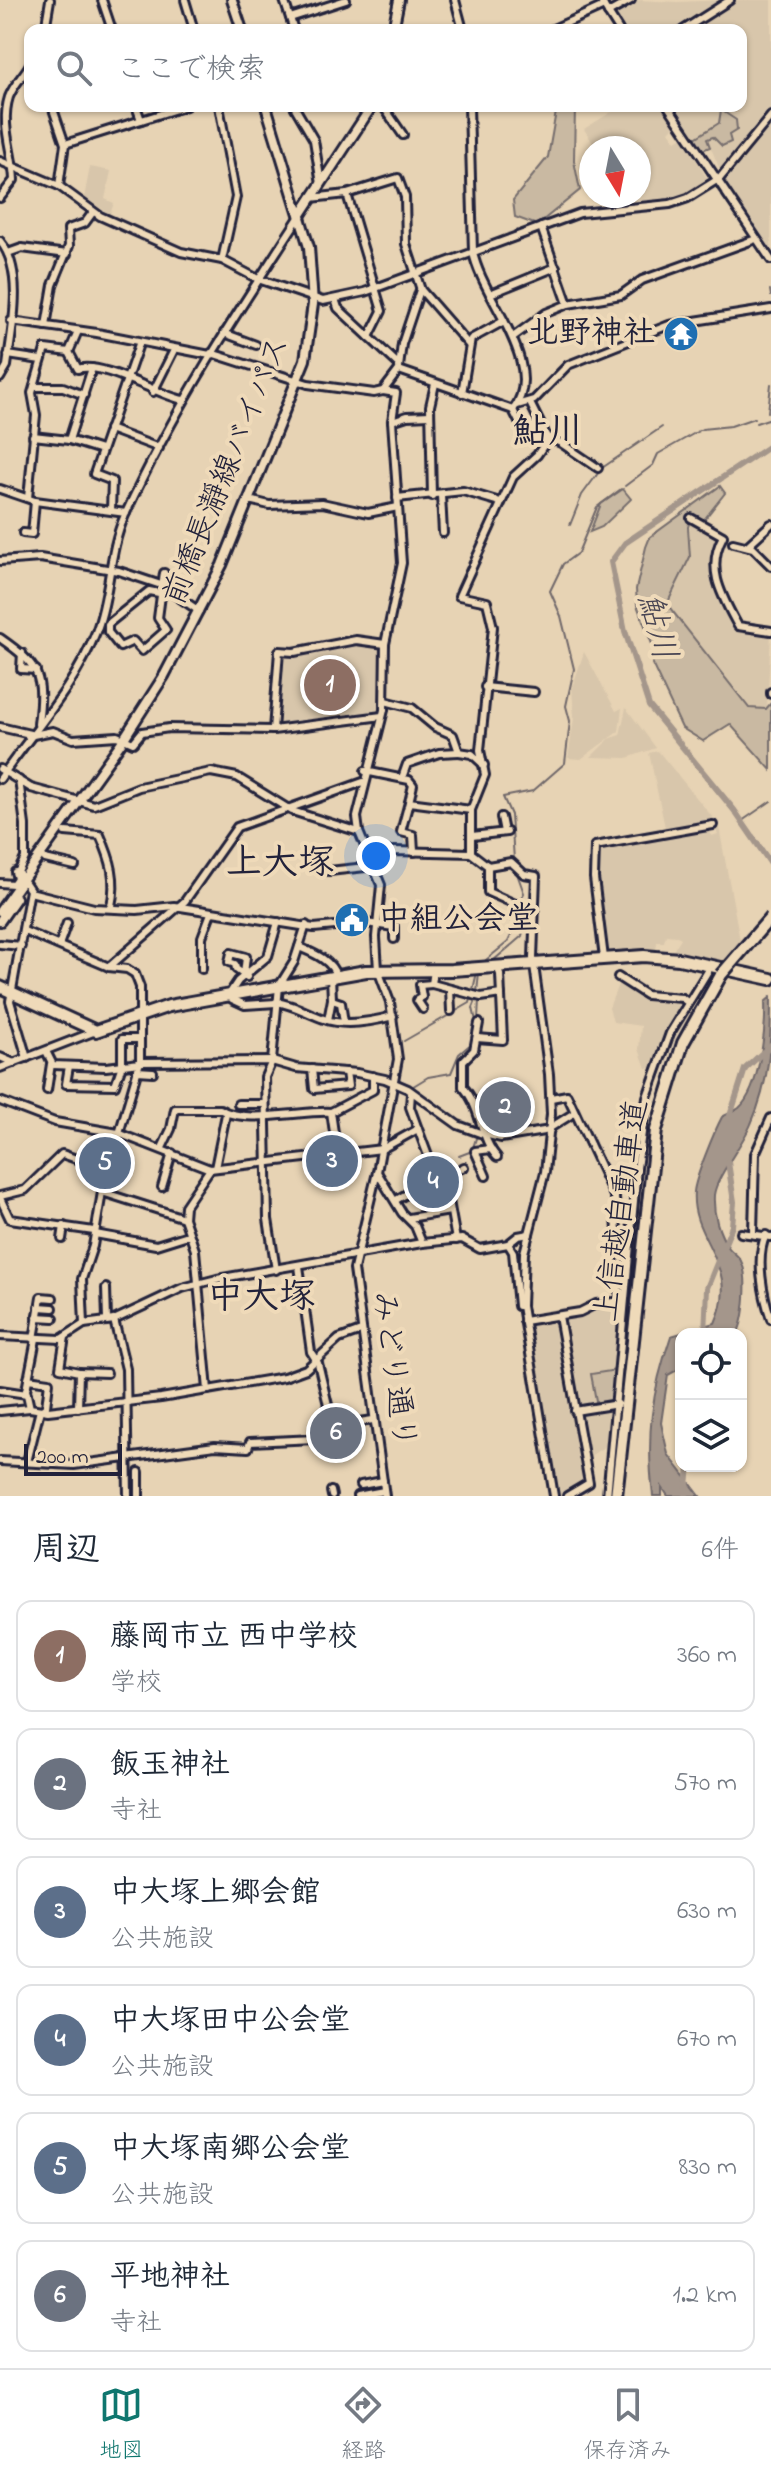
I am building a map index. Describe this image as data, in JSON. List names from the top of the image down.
{
  "streets": {
    "highway": ["上信越自動車道"],
    "main road": ["前橋長瀞線バイパス"],
    "street": ["みどり通り"]
  },
  "districts": ["鮎川", "上大塚", "中大塚"],
  "water": ["鮎川"],
  "places": {
    "temple": ["北野神社"],
    "public building": ["中組公会堂"]
  },
  "scale_bar": "200 m",
  "north": "bottom",
  "page": {
    "search": "ここで検索",
    "pins": [
      "1",
      "2",
      "3",
      "5",
      "4",
      "6"
    ],
    "scale": "200 m",
    "heading": ["周辺", "6件"],
    "list": [
      {
        "mark": "1",
        "name": "藤岡市立 西中学校",
        "note": "学校",
        "value": "360 m"
      },
      {
        "mark": "2",
        "name": "飯玉神社",
        "note": "寺社",
        "value": "570 m"
      },
      {
        "mark": "3",
        "name": "中大塚上郷会館",
        "note": "公共施設",
        "value": "630 m"
      },
      {
        "mark": "4",
        "name": "中大塚田中公会堂",
        "note": "公共施設",
        "value": "670 m"
      },
      {
        "mark": "5",
        "name": "中大塚南郷公会堂",
        "note": "公共施設",
        "value": "830 m"
      },
      {
        "mark": "6",
        "name": "平地神社",
        "note": "寺社",
        "value": "1.2 km"
      }
    ],
    "nav": ["地図", "経路", "保存済み"]
  }
}
